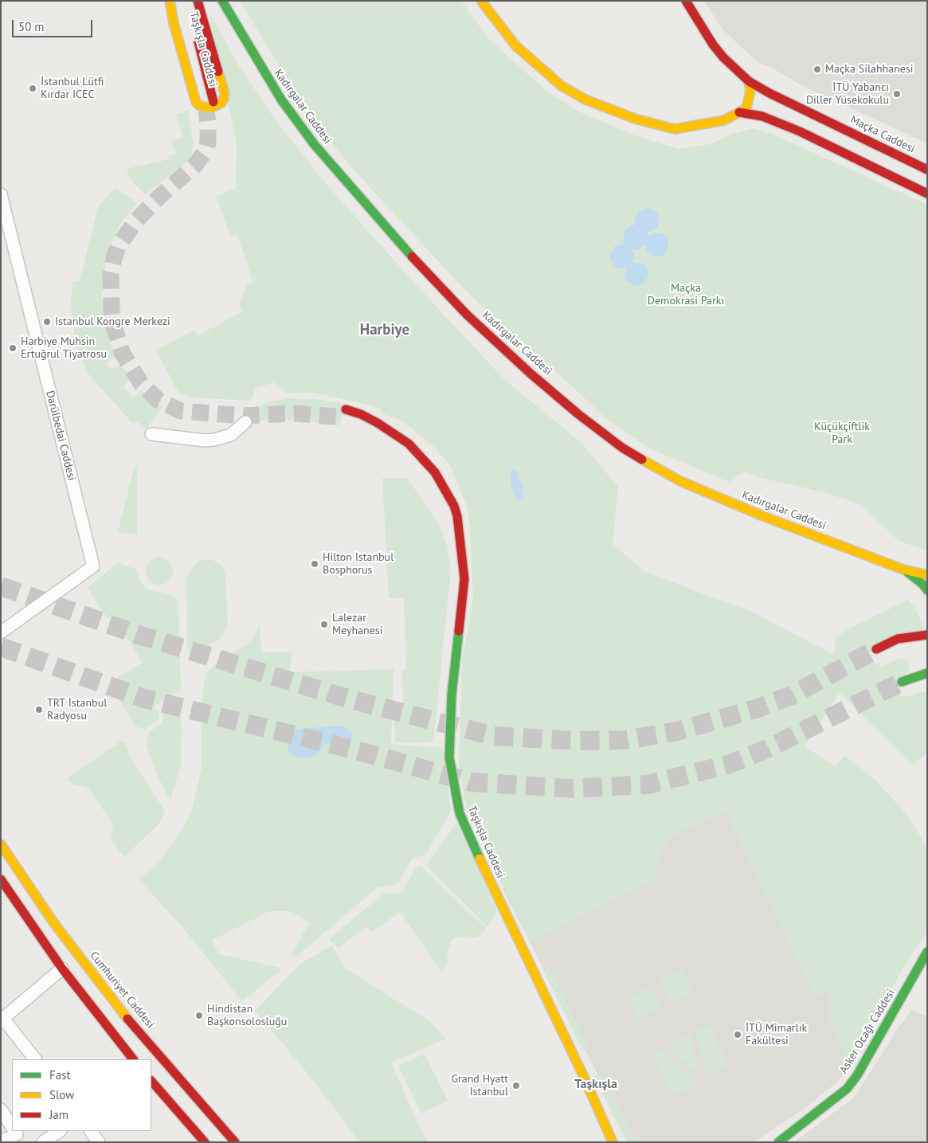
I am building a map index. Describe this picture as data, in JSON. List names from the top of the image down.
{
  "streets": {
    "main road": [
      "Taşkışla Caddesi",
      "Kadırgalar Caddesi",
      "Maçka Caddesi",
      "Cumhuriyet Caddesi",
      "Asker Ocağı Caddesi"
    ],
    "street": ["Darülbedai Caddesi"]
  },
  "districts": ["Harbiye", "Taşkışla"],
  "parks": ["Maçka Demokrasi Parkı", "Küçükçiftlik Park"],
  "places": [
    "Maçka Silahhanesi",
    "İstanbul Lütfi Kırdar ICEC",
    "İTÜ Yabancı Diller Yüsekokulu",
    "Istanbul Kongre Merkezi",
    "Harbiye Muhsin Ertuğrul Tiyatrosu",
    "Hilton Istanbul Bosphorus",
    "Lalezar Meyhanesi",
    "TRT İstanbul Radyosu",
    "Hindistan Başkonsolosluğu",
    "İTÜ Mimarlık Fakültesi",
    "Grand Hyatt Istanbul"
  ],
  "legend": ["Fast", "Slow", "Jam"],
  "scale_bar": "50 m"
}
